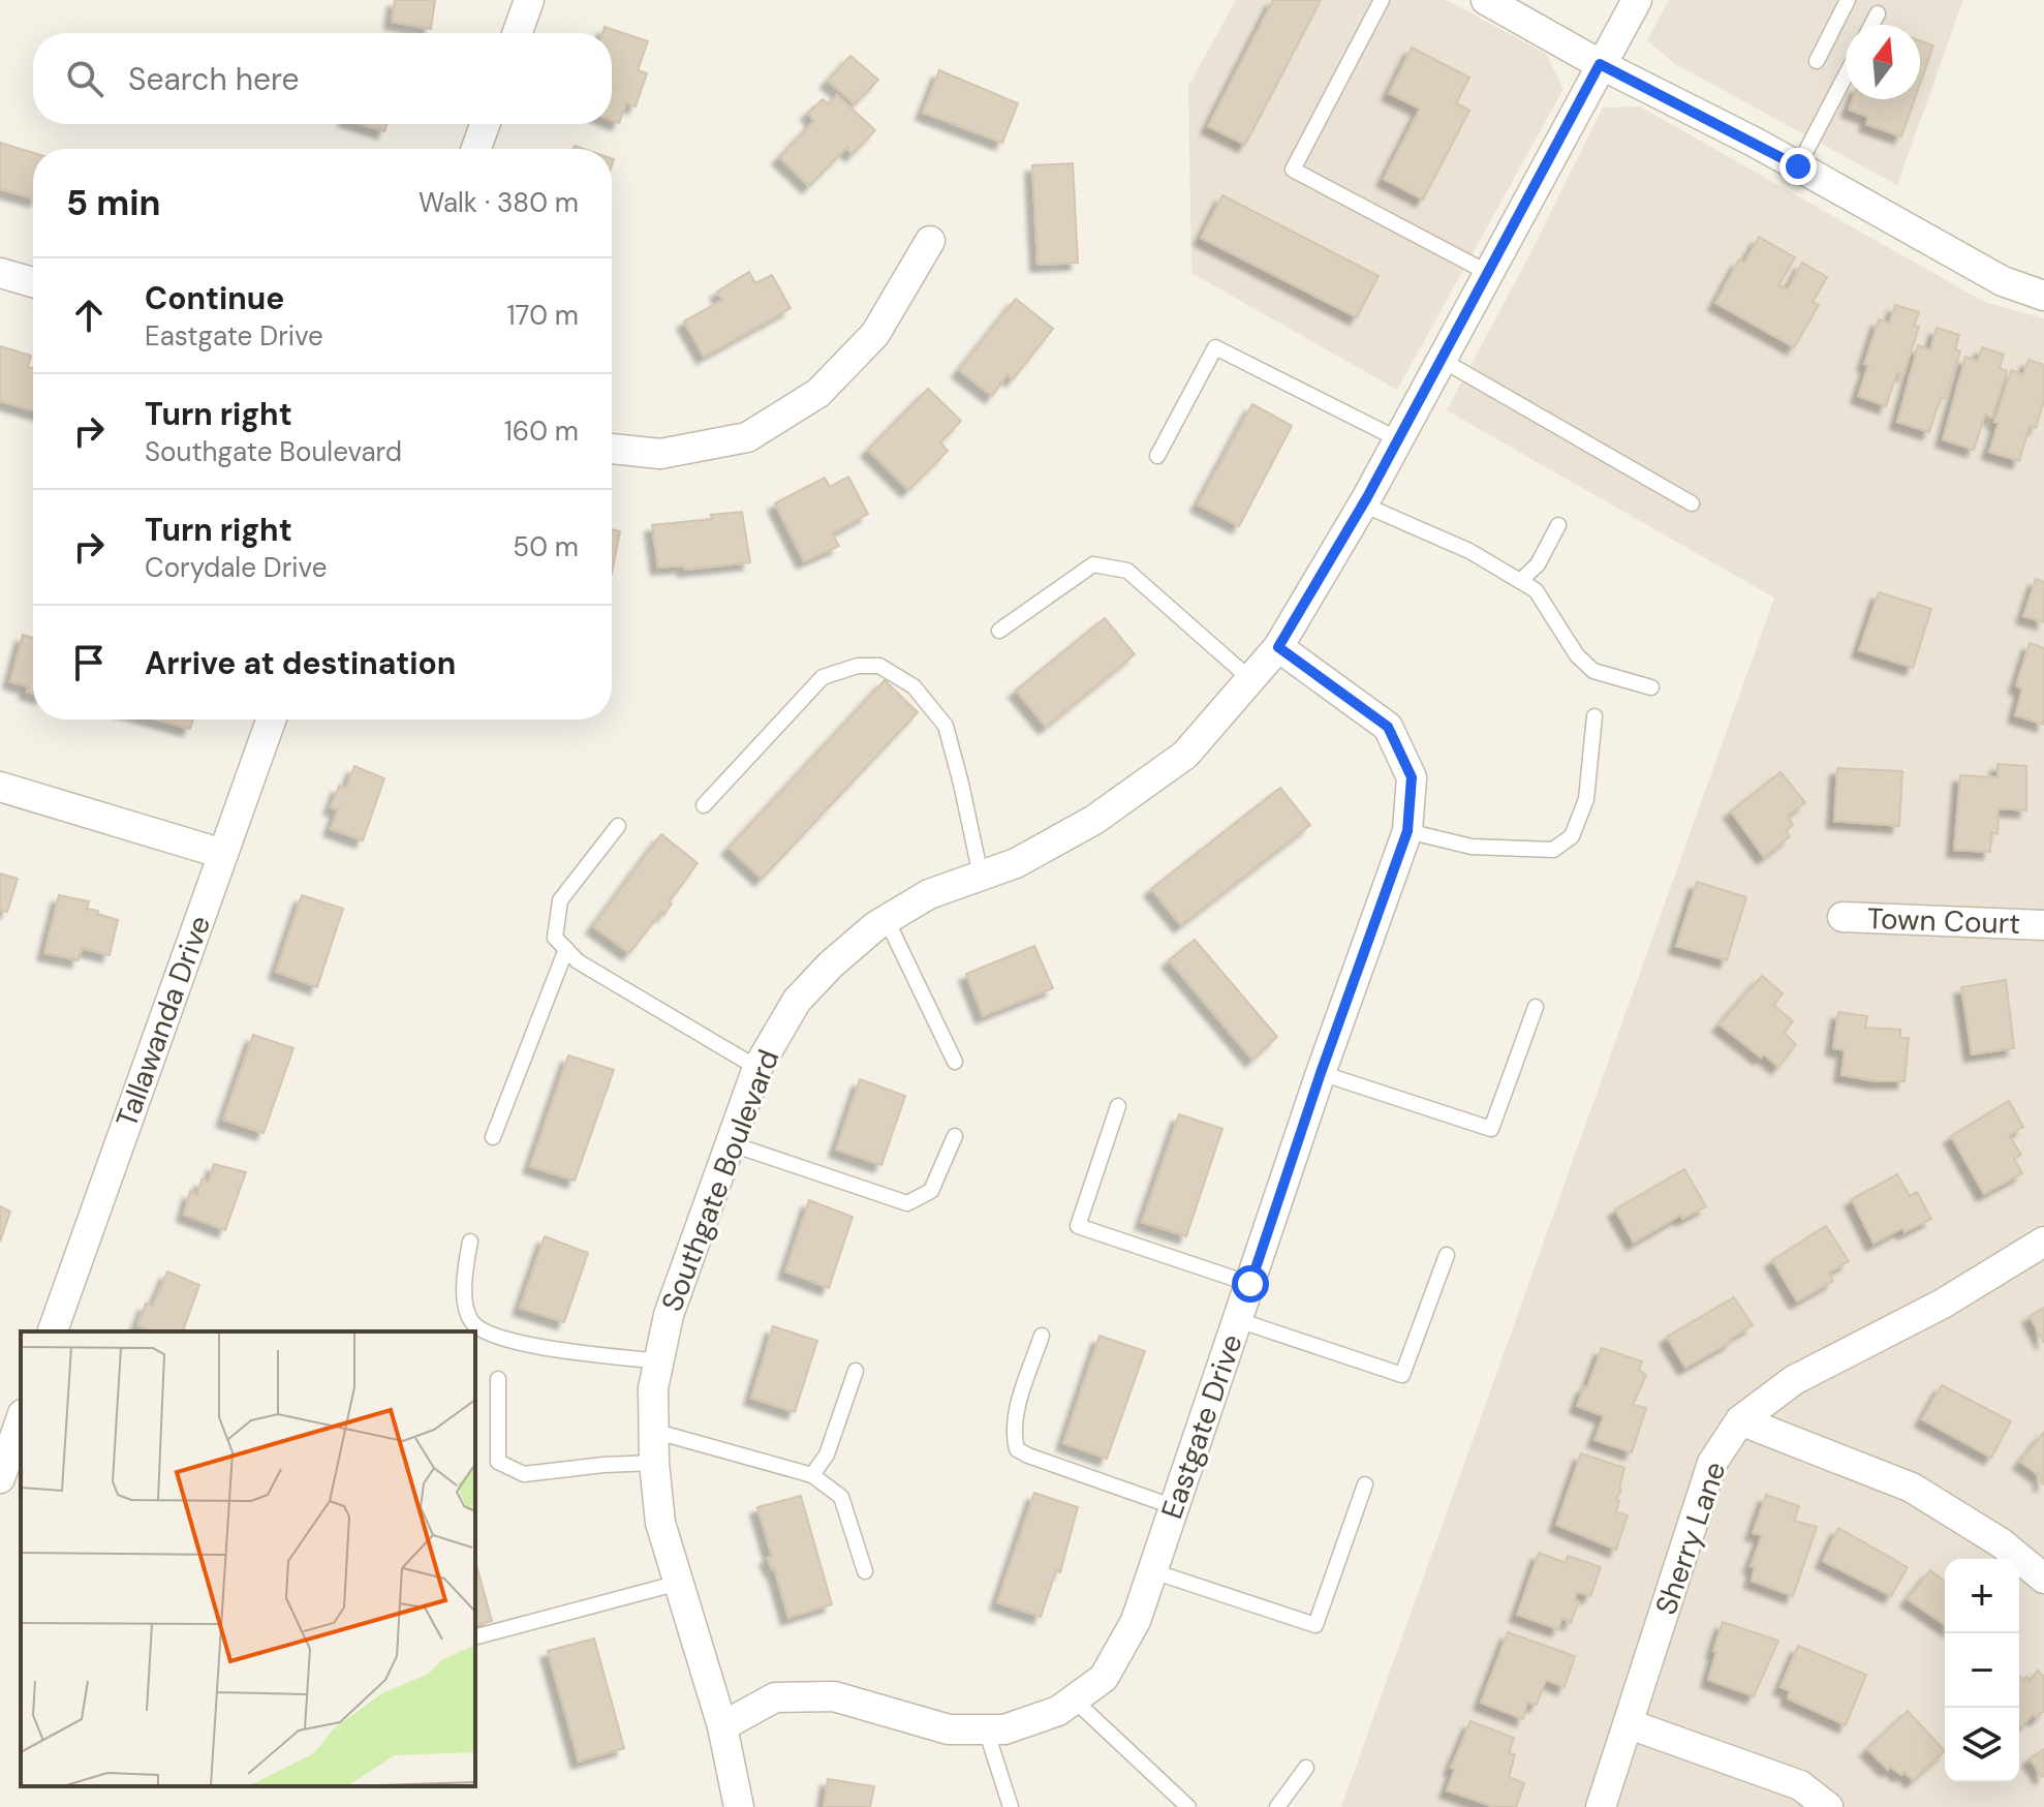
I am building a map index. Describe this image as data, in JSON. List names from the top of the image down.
{
  "streets": {
    "street": [
      "Town Court",
      "Tallawanda Drive",
      "Southgate Boulevard",
      "Eastgate Drive",
      "Sherry Lane"
    ]
  },
  "crossings": [
    ["Southgate Boulevard", "Eastgate Drive"]
  ],
  "north": "top",
  "page": {
    "search": "Search here",
    "heading": ["5 min", "Walk · 380 m"],
    "list": [
      ["Continue", "Eastgate Drive", "170 m"],
      ["Turn right", "Southgate Boulevard", "160 m"],
      ["Turn right", "Corydale Drive", "50 m"],
      "Arrive at destination"
    ],
    "map_buttons": ["+", "−"]
  }
}
